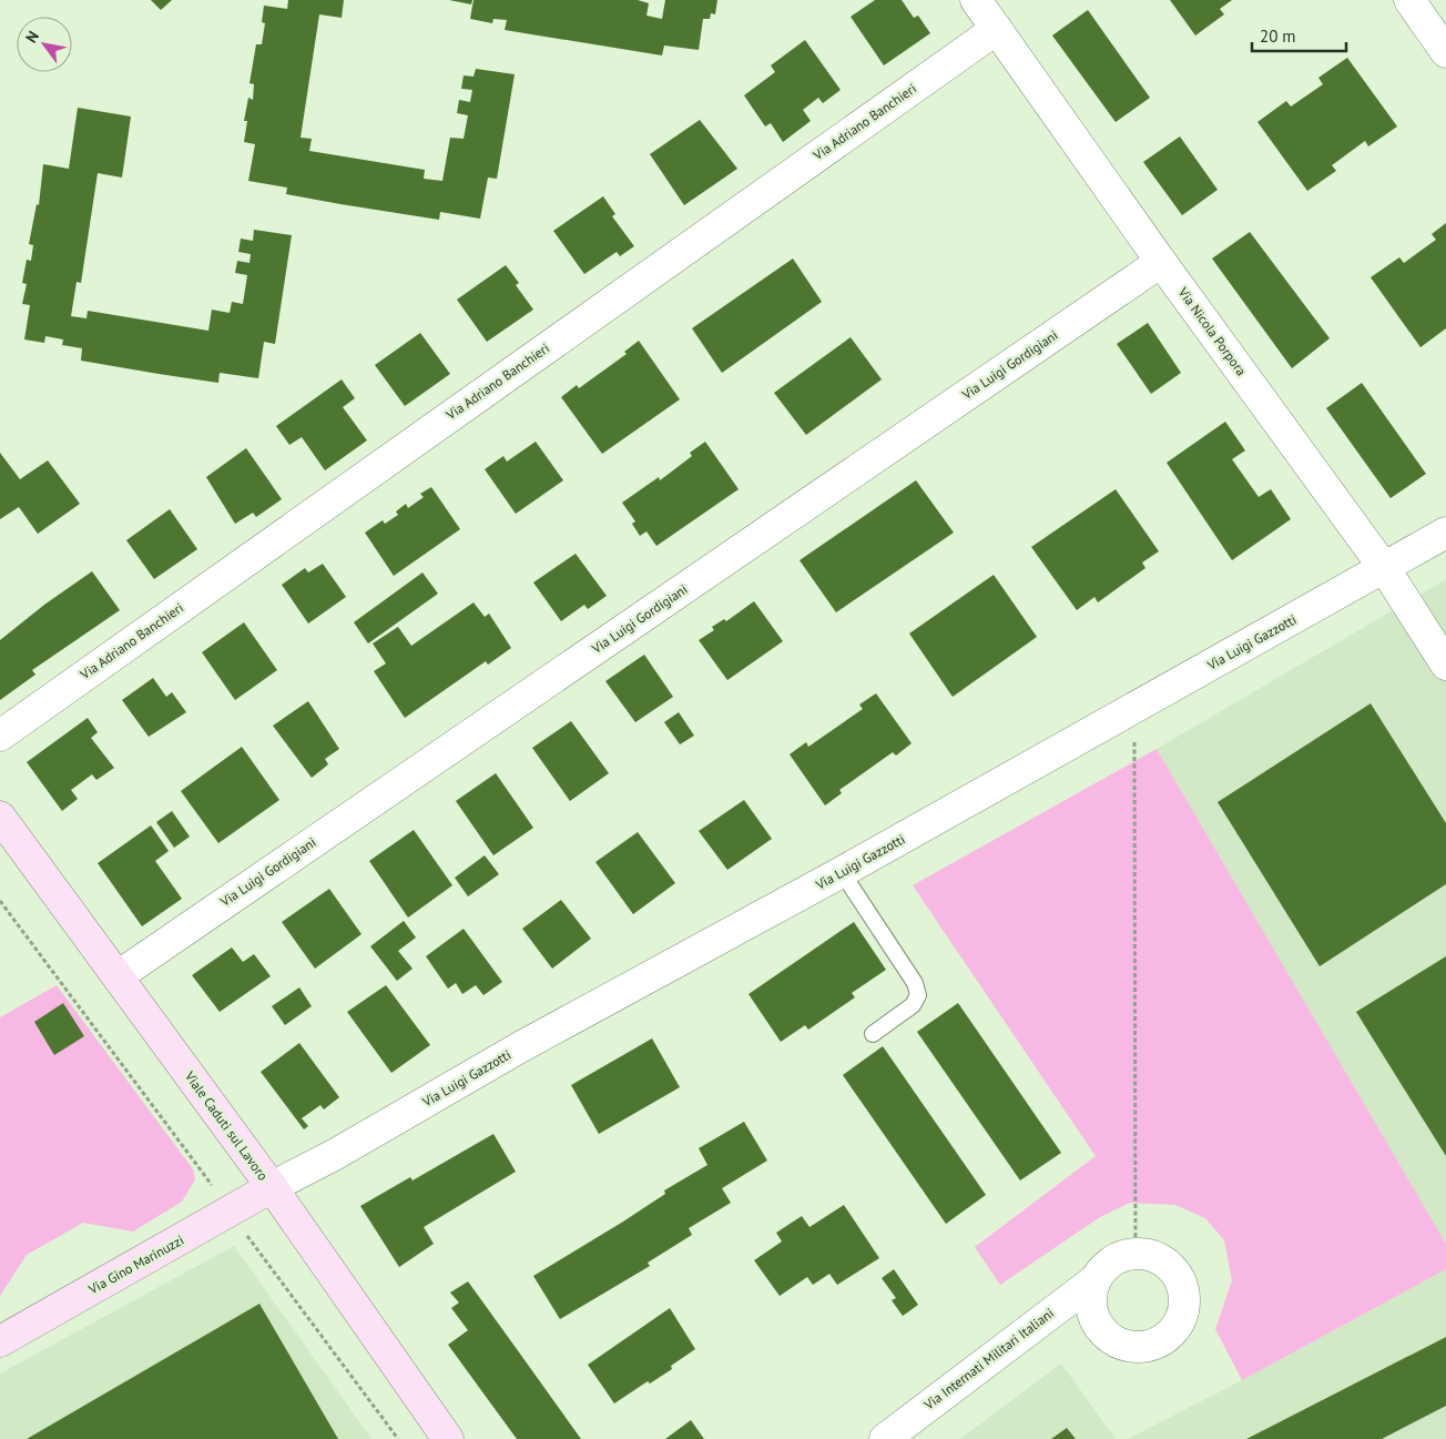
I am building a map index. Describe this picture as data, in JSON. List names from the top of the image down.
{
  "streets": {
    "street": [
      "Via Adriano Banchieri",
      "Via Nicola Porpora",
      "Via Luigi Gordigiani",
      "Via Luigi Gazzotti",
      "Viale Caduti sul Lavoro",
      "Via Gino Marinuzzi",
      "Via Internati Militari Italiani"
    ]
  },
  "crossings": [
    ["Via Adriano Banchieri", "Via Nicola Porpora"],
    ["Via Nicola Porpora", "Via Luigi Gordigiani"],
    ["Via Nicola Porpora", "Via Luigi Gazzotti"],
    ["Via Luigi Gordigiani", "Viale Caduti sul Lavoro"],
    ["Via Luigi Gazzotti", "Viale Caduti sul Lavoro"],
    ["Via Luigi Gazzotti", "Via Gino Marinuzzi"],
    ["Viale Caduti sul Lavoro", "Via Gino Marinuzzi"]
  ],
  "scale_bar": "20 m",
  "north": "top left"
}
